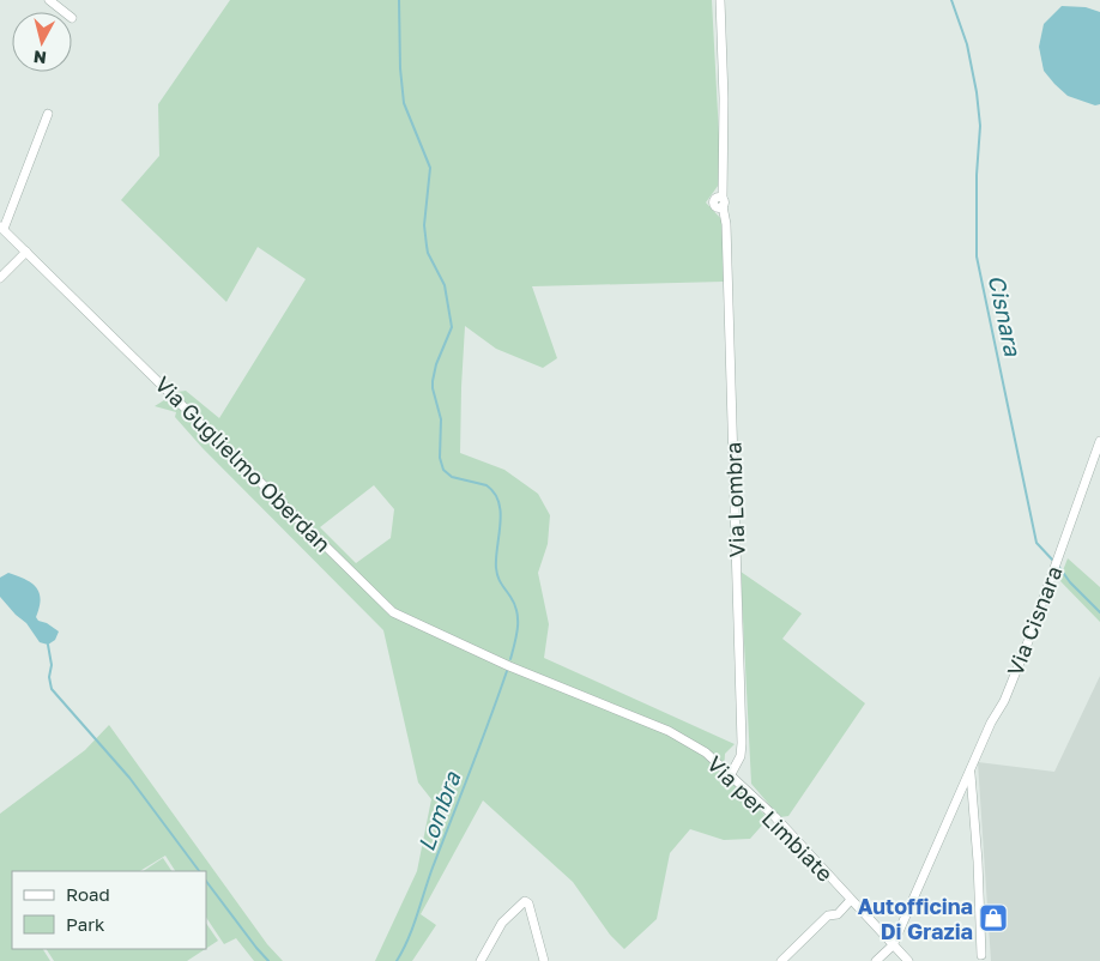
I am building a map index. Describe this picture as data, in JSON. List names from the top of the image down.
{
  "streets": {
    "street": [
      "Via Guglielmo Oberdan",
      "Via Lombra",
      "Via Cisnara",
      "Via per Limbiate"
    ]
  },
  "crossings": [
    ["Via Guglielmo Oberdan", "Via per Limbiate"],
    ["Via Lombra", "Via per Limbiate"],
    ["Via Cisnara", "Via per Limbiate"]
  ],
  "water": ["Cisnara", "Lombra"],
  "places": {
    "shop": ["Autofficina Di Grazia"]
  },
  "legend": ["Road", "Park"],
  "north": "bottom"
}
